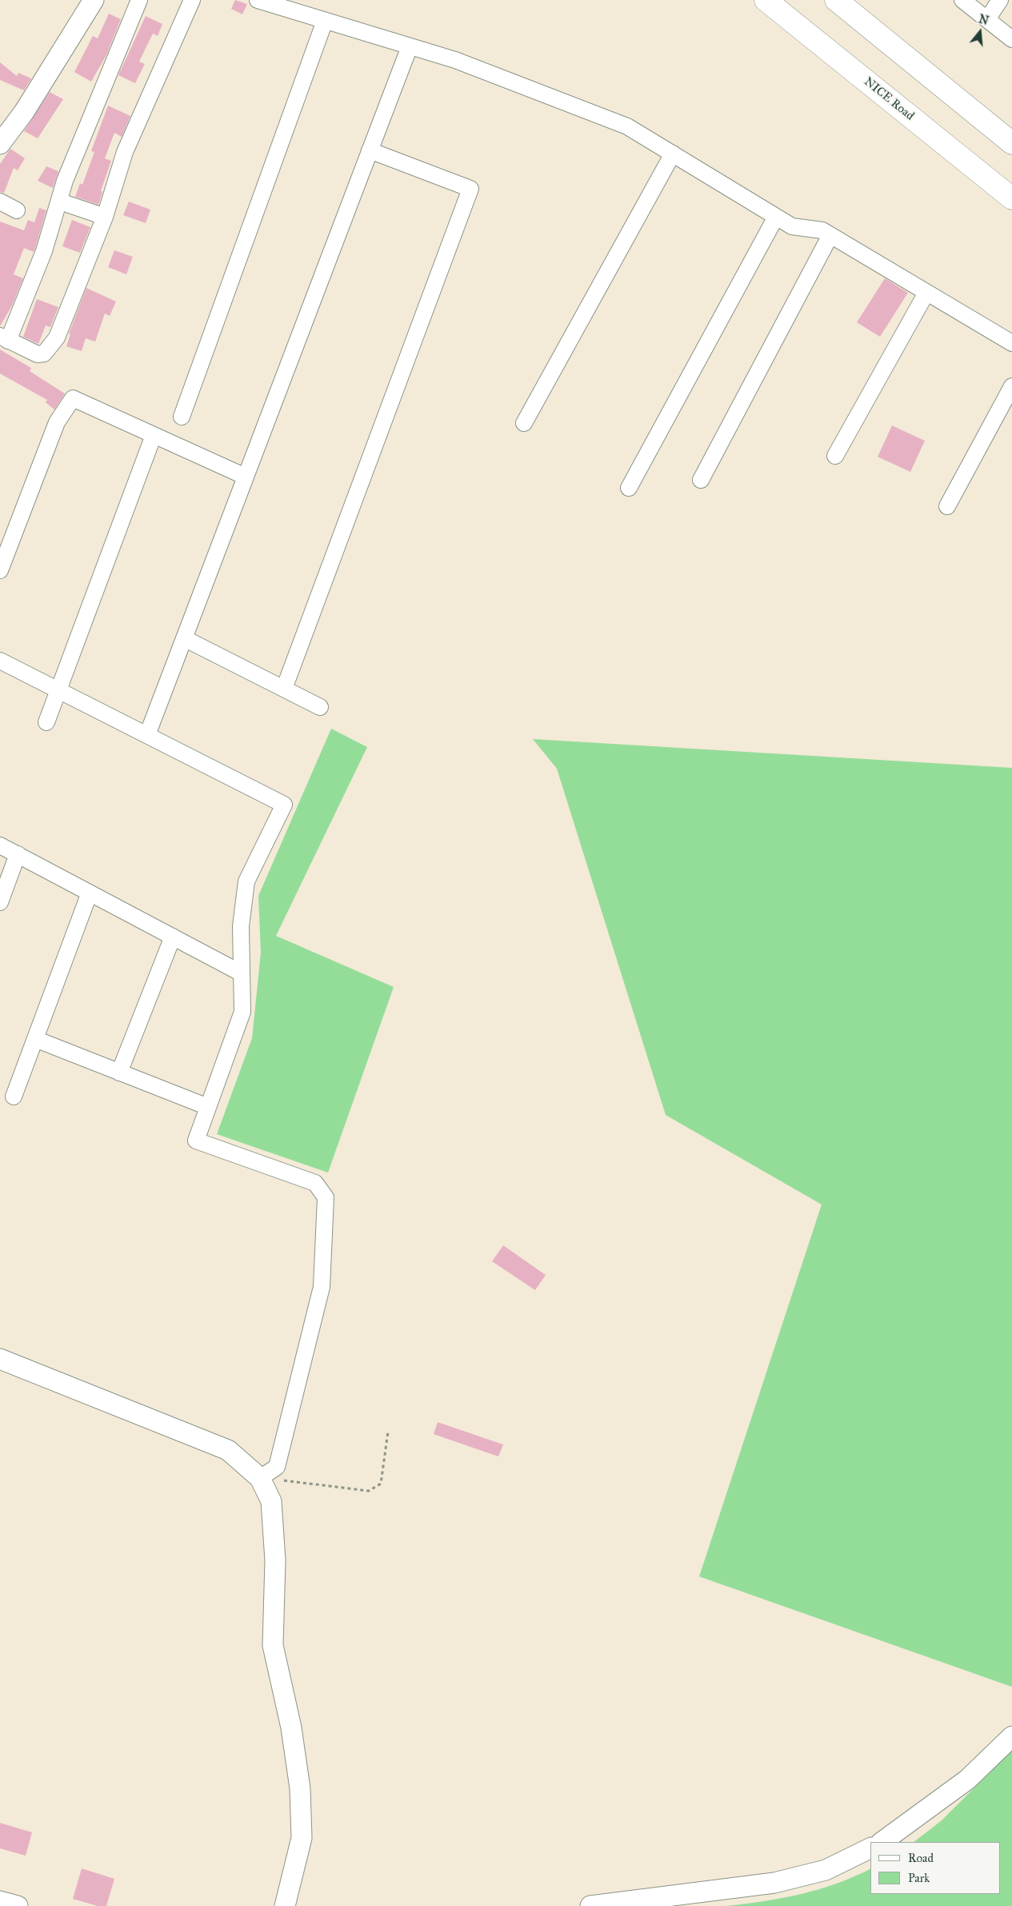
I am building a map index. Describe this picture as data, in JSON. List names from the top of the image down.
{
  "streets": {
    "highway": ["NICE Road"]
  },
  "legend": ["Road", "Park"],
  "north": "top"
}
